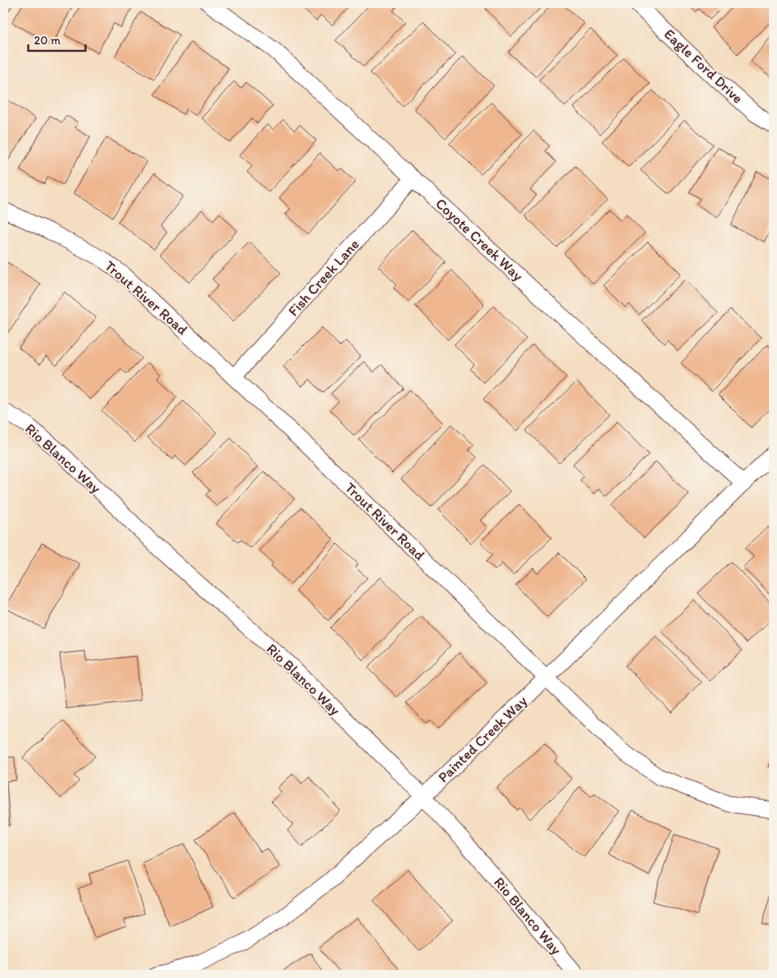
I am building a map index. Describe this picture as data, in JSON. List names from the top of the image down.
{
  "streets": {
    "street": [
      "Eagle Ford Drive",
      "Coyote Creek Way",
      "Fish Creek Lane",
      "Trout River Road",
      "Rio Blanco Way",
      "Painted Creek Way"
    ]
  },
  "crossings": [
    ["Coyote Creek Way", "Fish Creek Lane"],
    ["Coyote Creek Way", "Painted Creek Way"],
    ["Fish Creek Lane", "Trout River Road"],
    ["Trout River Road", "Painted Creek Way"],
    ["Rio Blanco Way", "Painted Creek Way"]
  ],
  "scale_bar": "20 m"
}
